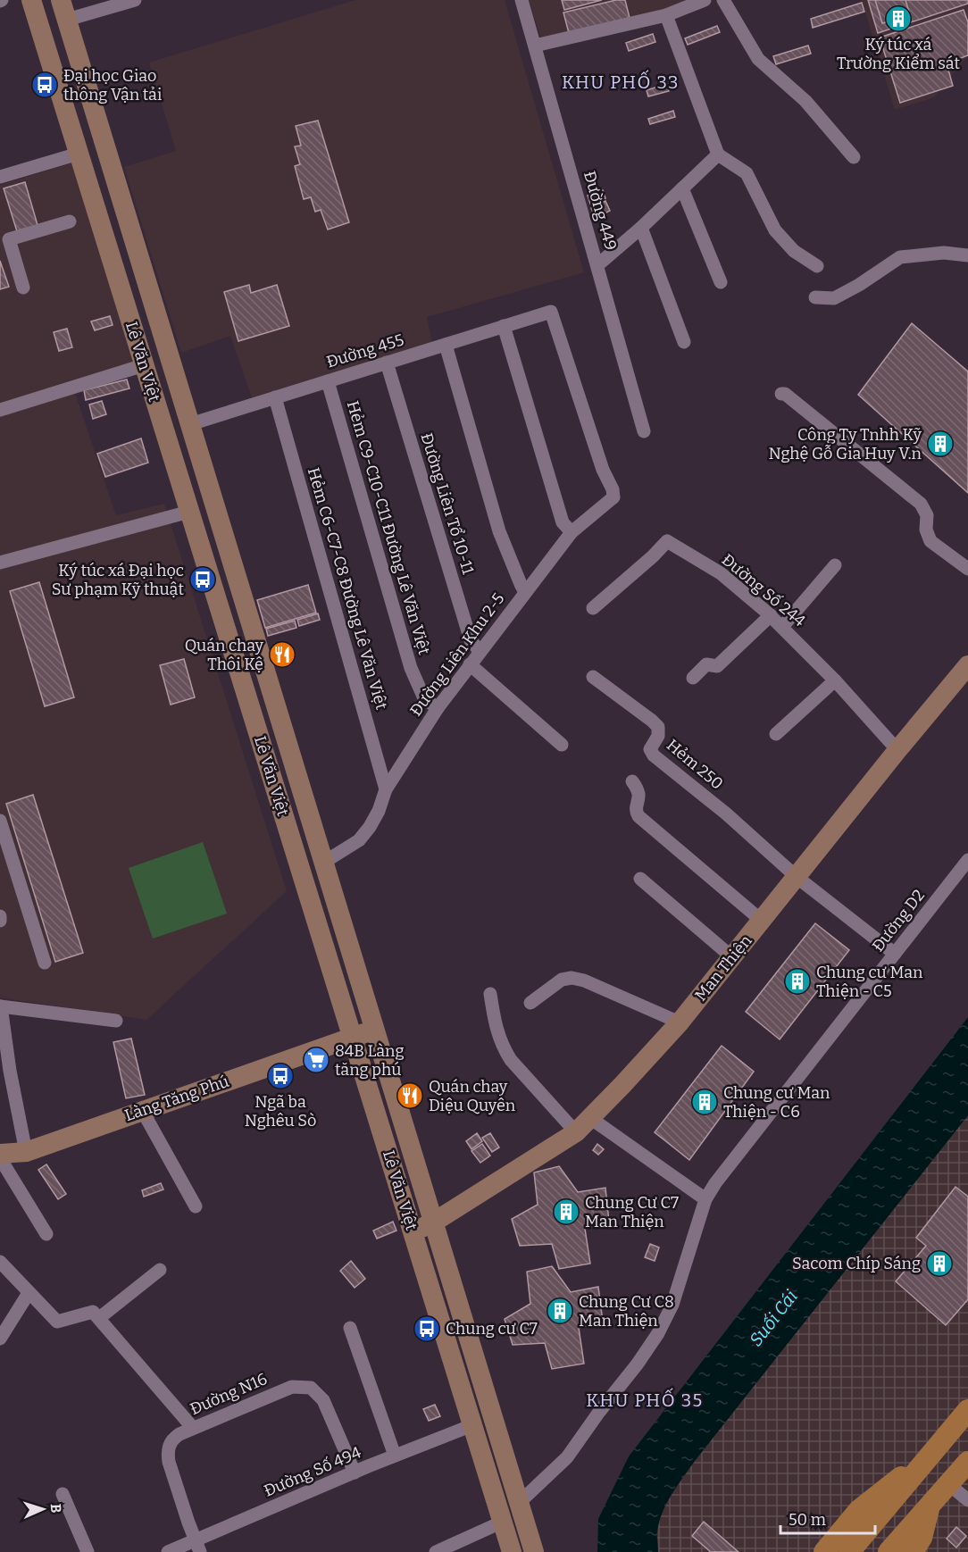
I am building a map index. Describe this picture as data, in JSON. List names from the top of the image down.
{
  "streets": {
    "main road": ["Lê Văn Việt", "Man Thiện", "Làng Tăng Phú"],
    "street": [
      "Đường 449",
      "Đường 455",
      "Đường Liên Tổ 10-11",
      "Hẻm C9-C10-C11 Đường Lê Văn Việt",
      "Hẻm C6-C7-C8 Đường Lê Văn Việt",
      "Đường Số 244",
      "Đường Liên Khu 2-5",
      "Hẻm 250",
      "Đường D2",
      "Đường N16",
      "Đường Số 494"
    ]
  },
  "crossings": [
    ["Đường 455", "Lê Văn Việt"],
    ["Đường 455", "Đường Liên Tổ 10-11"],
    ["Đường 455", "Hẻm C9-C10-C11 Đường Lê Văn Việt"],
    ["Đường 455", "Hẻm C6-C7-C8 Đường Lê Văn Việt"],
    ["Đường 455", "Đường Liên Khu 2-5"],
    ["Lê Văn Việt", "Đường Liên Khu 2-5"],
    ["Lê Văn Việt", "Đường D2"],
    ["Lê Văn Việt", "Man Thiện"],
    ["Lê Văn Việt", "Làng Tăng Phú"],
    ["Lê Văn Việt", "Đường Số 494"],
    ["Đường Liên Tổ 10-11", "Đường Liên Khu 2-5"],
    ["Hẻm C9-C10-C11 Đường Lê Văn Việt", "Đường Liên Khu 2-5"],
    ["Hẻm C6-C7-C8 Đường Lê Văn Việt", "Đường Liên Khu 2-5"],
    ["Đường Số 244", "Man Thiện"],
    ["Hẻm 250", "Man Thiện"],
    ["Đường N16", "Đường Số 494"]
  ],
  "districts": ["KHU PHỐ 33", "KHU PHỐ 35"],
  "water": ["Suối Cái"],
  "places": {
    "building": [
      "Ký túc xá Trường Kiểm sát",
      "Công Ty Tnhh Kỹ Nghệ Gỗ Gia Huy V.n",
      "Chung cư Man Thiện - C5",
      "Chung cư Man Thiện - C6",
      "Chung Cư C7 Man Thiện",
      "Sacom Chíp Sáng",
      "Chung Cư C8 Man Thiện"
    ],
    "bus stop": [
      "Đại học Giao thông Vận tải",
      "Ký túc xá Đại học Sư phạm Kỹ thuật",
      "Ngã ba Nghêu Sò",
      "Chung cư C7"
    ],
    "restaurant": ["Quán chay Thôi Kệ", "Quán chay Diệu Quyên"],
    "supermarket": ["84B Làng tăng phú"]
  },
  "scale_bar": "50 m",
  "north": "right"
}
